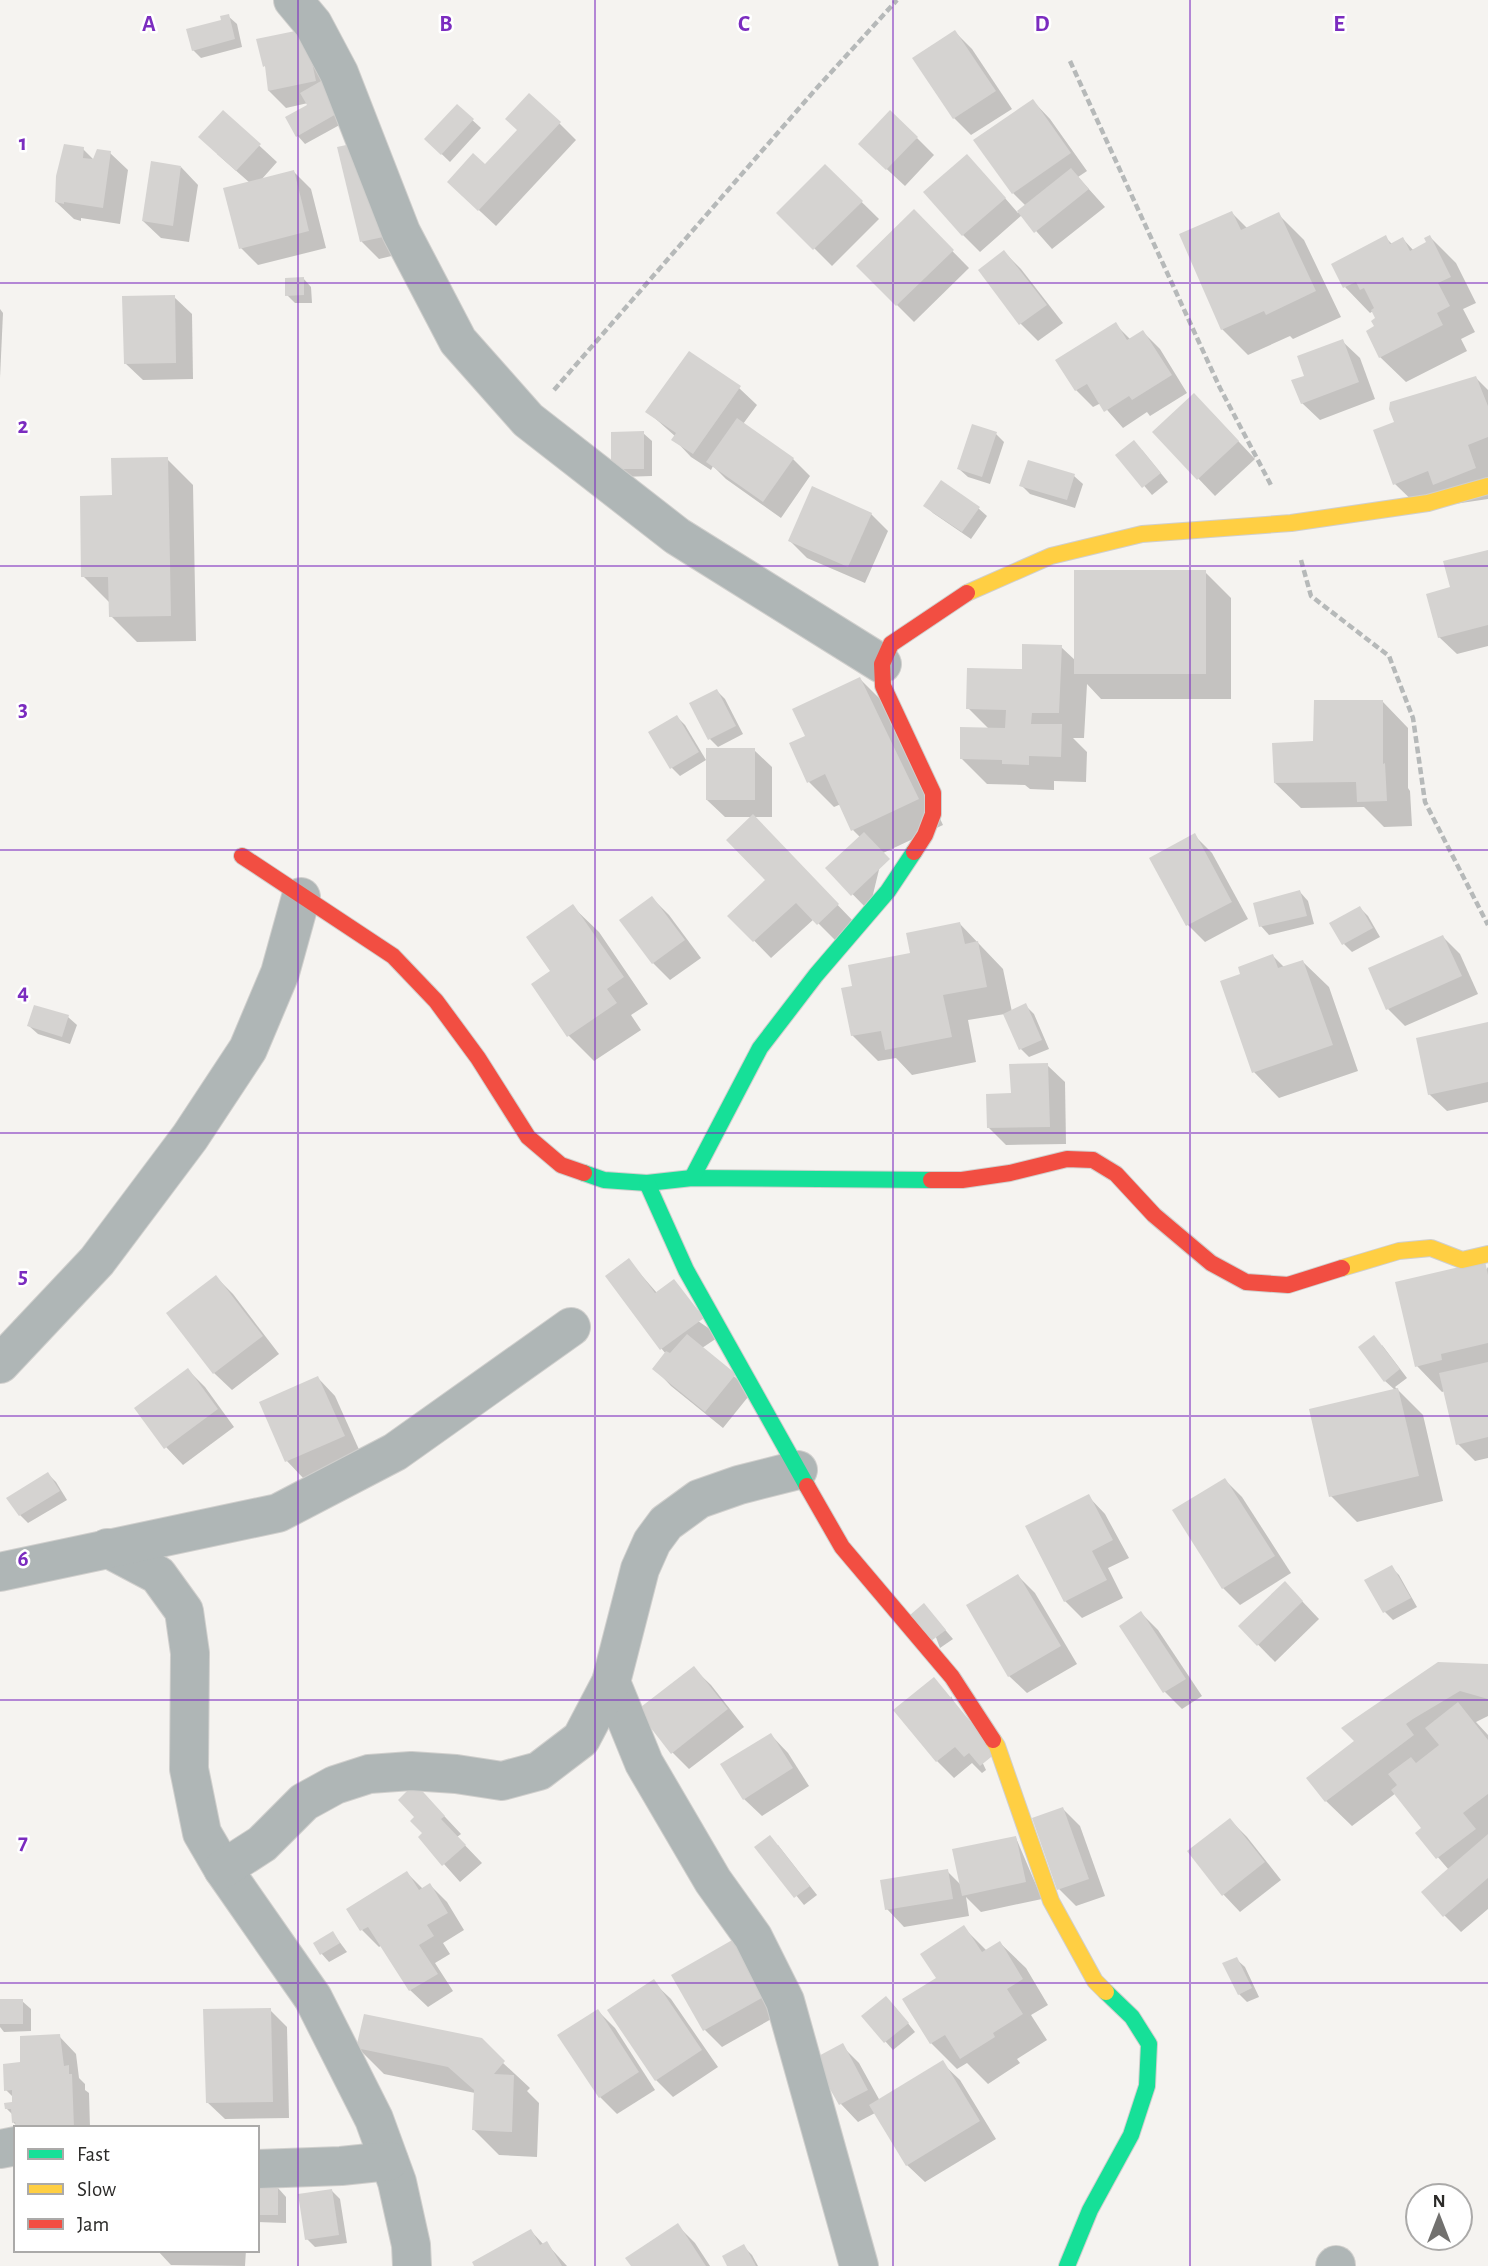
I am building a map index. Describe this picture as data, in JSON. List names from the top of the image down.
{
  "legend": ["Fast", "Slow", "Jam"],
  "north": "top",
  "grid": {
    "columns": [
      "A",
      "B",
      "C",
      "D",
      "E"
    ],
    "rows": [
      "1",
      "2",
      "3",
      "4",
      "5",
      "6",
      "7"
    ]
  }
}
